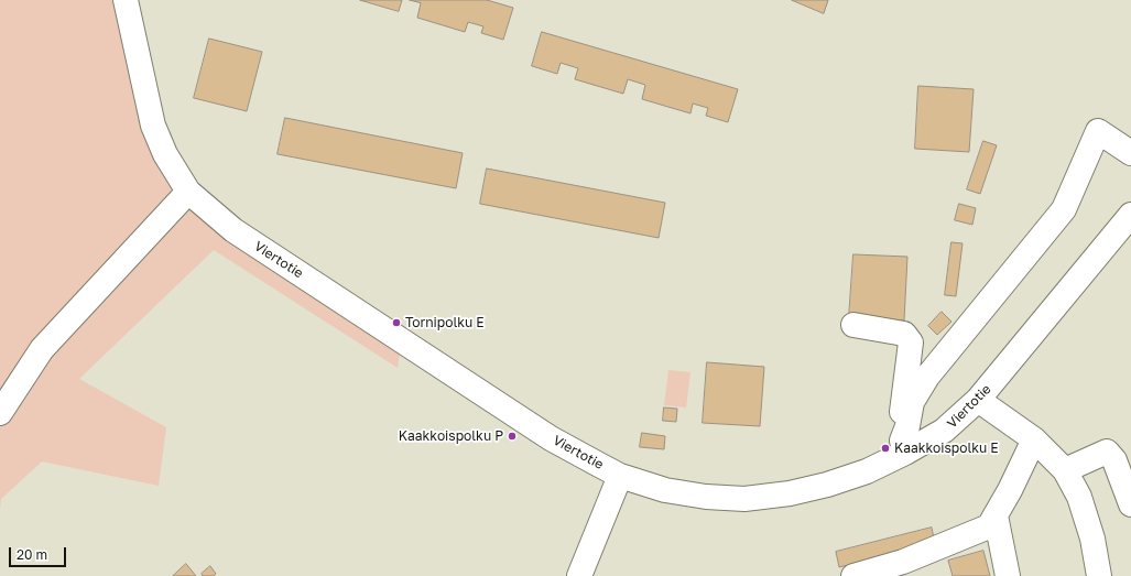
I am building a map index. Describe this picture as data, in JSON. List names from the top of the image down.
{
  "streets": {
    "street": ["Viertotie"]
  },
  "places": ["Tornipolku E", "Kaakkoispolku P", "Kaakkoispolku E"],
  "scale_bar": "20 m"
}
